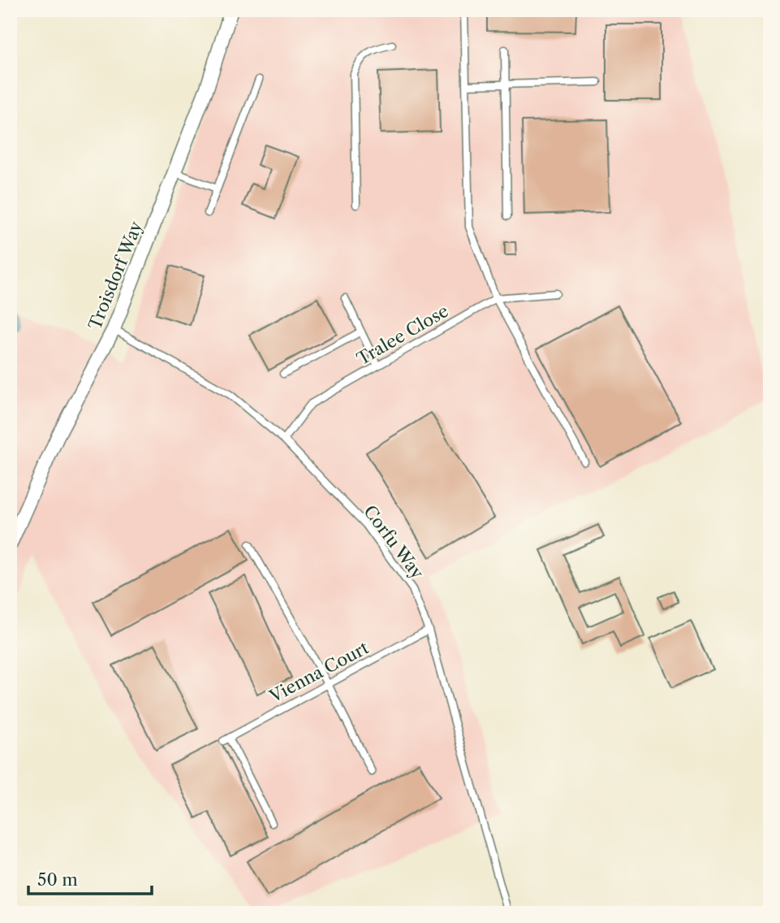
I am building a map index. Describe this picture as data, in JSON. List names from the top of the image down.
{
  "streets": {
    "street": ["Troisdorf Way"],
    "lane": ["Tralee Close", "Corfu Way", "Vienna Court"]
  },
  "crossings": [
    ["Troisdorf Way", "Corfu Way"],
    ["Tralee Close", "Corfu Way"],
    ["Corfu Way", "Vienna Court"]
  ],
  "scale_bar": "50 m"
}
